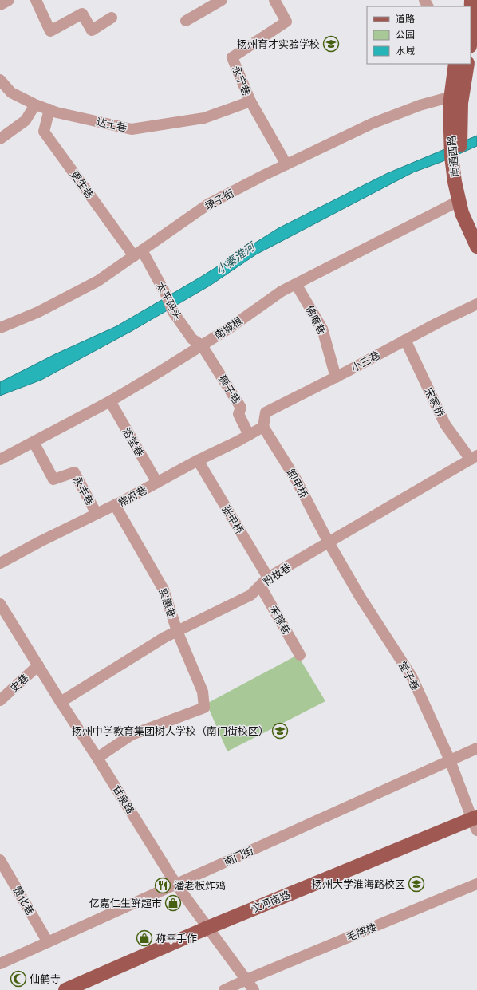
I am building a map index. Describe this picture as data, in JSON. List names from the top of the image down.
{
  "streets": {
    "main road": ["南通西路", "汶河南路"],
    "street": [
      "永宁巷",
      "达士巷",
      "更生巷",
      "埂子街",
      "太平码头",
      "佛庵巷",
      "南城根",
      "小三巷",
      "狮子巷",
      "宋家桥",
      "浴堂巷",
      "卸甲桥",
      "永丰巷",
      "常府巷",
      "张甲桥",
      "粉妆巷",
      "实惠巷",
      "禾稼巷",
      "堂子巷",
      "史巷",
      "甘泉路",
      "南门街",
      "赞化巷",
      "毛牌楼"
    ]
  },
  "crossings": [
    ["永宁巷", "达士巷"],
    ["永宁巷", "埂子街"],
    ["达士巷", "更生巷"],
    ["南通西路", "埂子街"],
    ["南通西路", "南城根"],
    ["更生巷", "埂子街"],
    ["更生巷", "太平码头"],
    ["埂子街", "太平码头"],
    ["太平码头", "南城根"],
    ["太平码头", "狮子巷"],
    ["佛庵巷", "南城根"],
    ["佛庵巷", "小三巷"],
    ["南城根", "狮子巷"],
    ["南城根", "浴堂巷"],
    ["南城根", "永丰巷"],
    ["小三巷", "宋家桥"],
    ["小三巷", "卸甲桥"],
    ["小三巷", "常府巷"],
    ["狮子巷", "常府巷"],
    ["宋家桥", "粉妆巷"],
    ["浴堂巷", "常府巷"],
    ["卸甲桥", "常府巷"],
    ["卸甲桥", "粉妆巷"],
    ["卸甲桥", "堂子巷"],
    ["永丰巷", "常府巷"],
    ["常府巷", "张甲桥"],
    ["常府巷", "实惠巷"],
    ["张甲桥", "粉妆巷"],
    ["张甲桥", "禾稼巷"],
    ["粉妆巷", "实惠巷"],
    ["粉妆巷", "禾稼巷"],
    ["粉妆巷", "堂子巷"],
    ["粉妆巷", "甘泉路"],
    ["实惠巷", "甘泉路"],
    ["堂子巷", "南门街"],
    ["堂子巷", "汶河南路"],
    ["史巷", "甘泉路"],
    ["甘泉路", "南门街"],
    ["甘泉路", "汶河南路"],
    ["甘泉路", "毛牌楼"],
    ["南门街", "赞化巷"]
  ],
  "water": ["小秦淮河"],
  "places": {
    "school or university": ["扬州育才实验学校", "扬州中学教育集团树人学校（南门街校区）", "扬州大学淮海路校区"],
    "restaurant": ["潘老板炸鸡"],
    "shop": ["亿嘉仁生鲜超市", "称幸手作"],
    "mosque": ["仙鹤寺"]
  },
  "legend": ["道路", "公园", "水域"]
}
